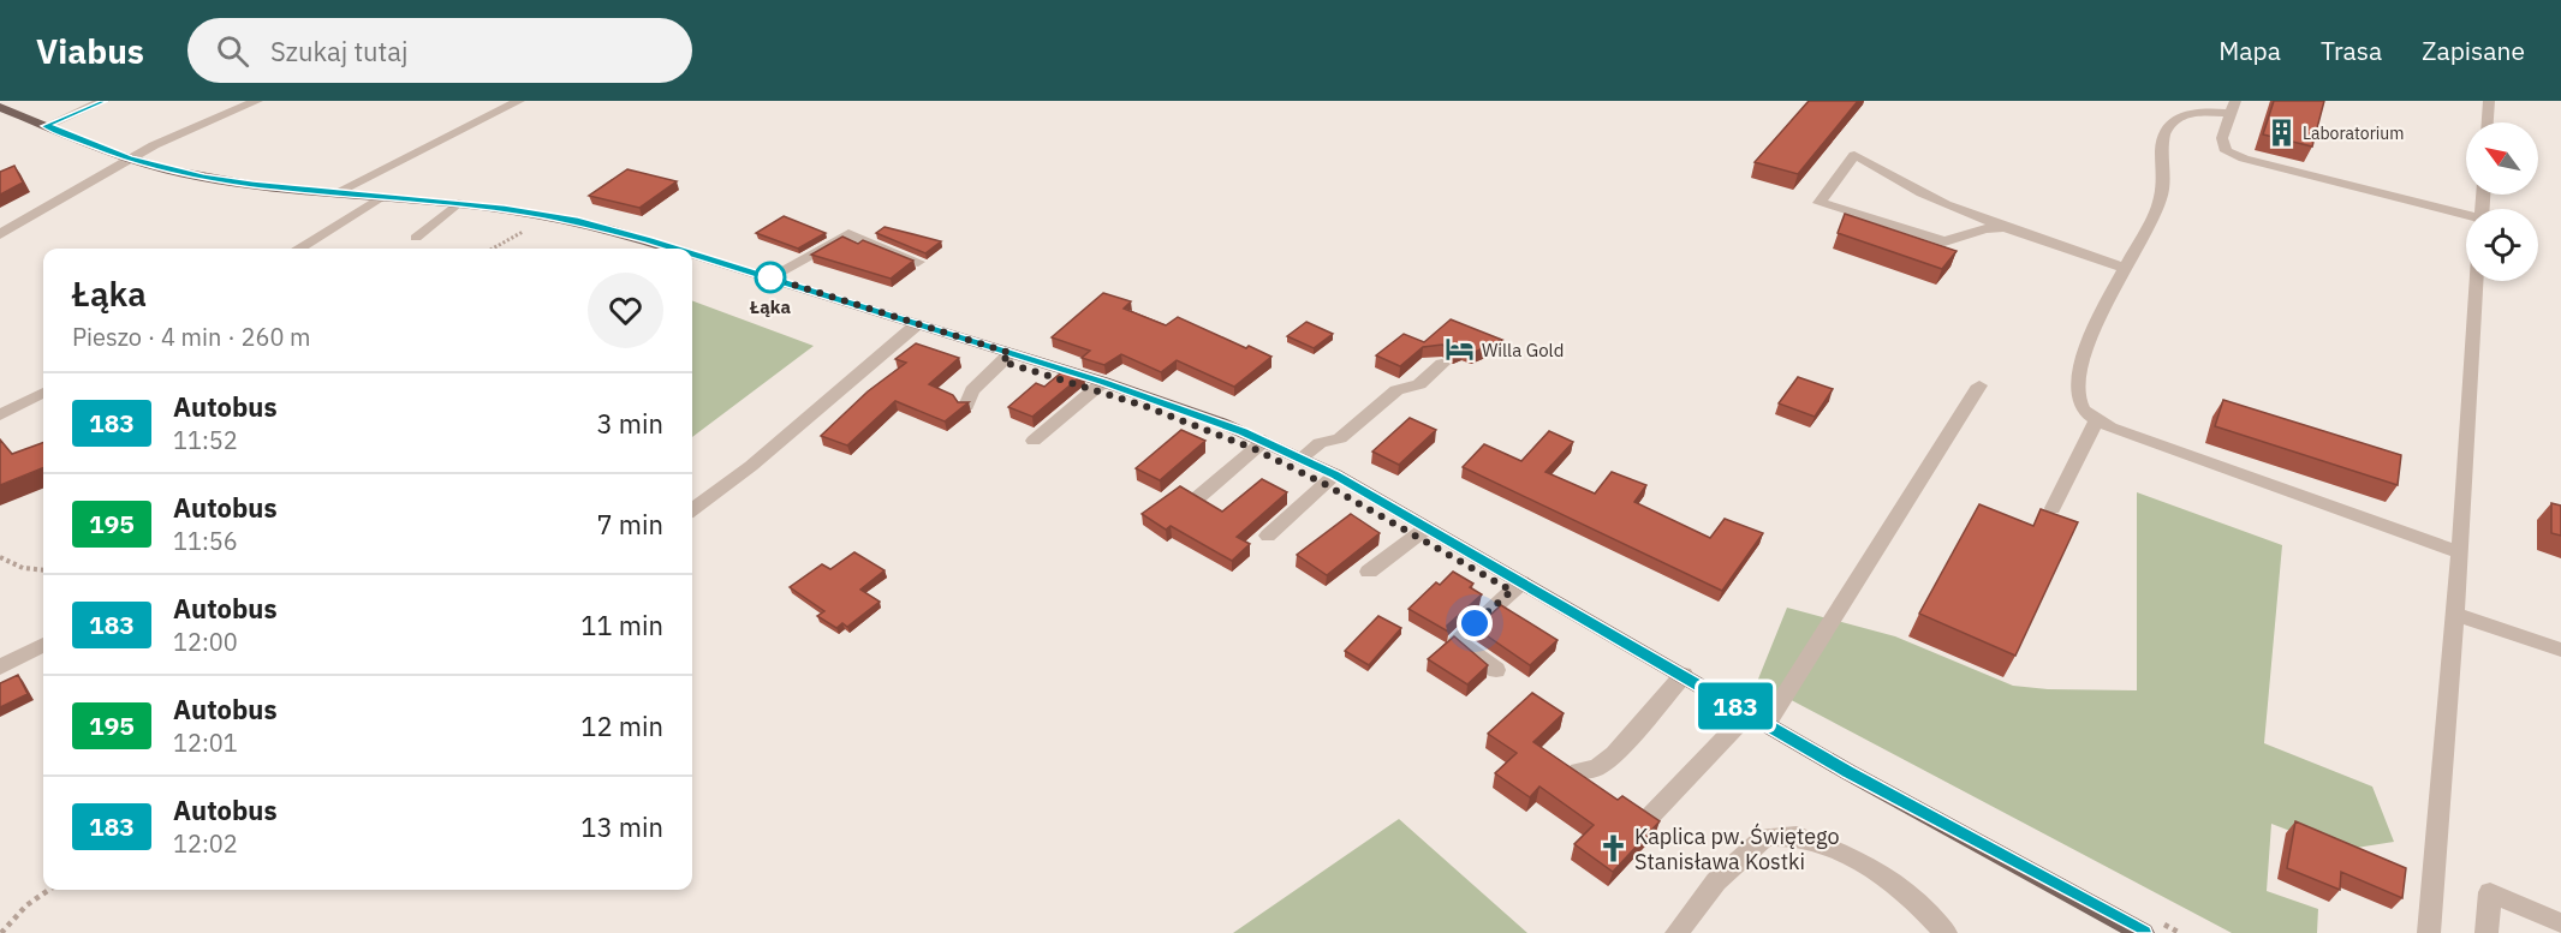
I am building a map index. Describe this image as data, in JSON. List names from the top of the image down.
{
  "places": {
    "building": ["Laboratorium"],
    "other": ["Łąka"],
    "hotel": ["Willa Gold"],
    "church": ["Kaplica pw. Świętego Stanisława Kostki"]
  },
  "lines": ["bus line 183"],
  "north": "top left",
  "page": {
    "header": "Viabus",
    "search": "Szukaj tutaj",
    "nav": ["Mapa", "Trasa", "Zapisane"],
    "on_map": "183",
    "heading": ["Łąka", "Pieszo · 4 min · 260 m"],
    "list": [
      {
        "mark": "183",
        "name": "Autobus",
        "note": "11:52",
        "value": "3 min"
      },
      {
        "mark": "195",
        "name": "Autobus",
        "note": "11:56",
        "value": "7 min"
      },
      {
        "mark": "183",
        "name": "Autobus",
        "note": "12:00",
        "value": "11 min"
      },
      {
        "mark": "195",
        "name": "Autobus",
        "note": "12:01",
        "value": "12 min"
      },
      {
        "mark": "183",
        "name": "Autobus",
        "note": "12:02",
        "value": "13 min"
      }
    ]
  }
}
